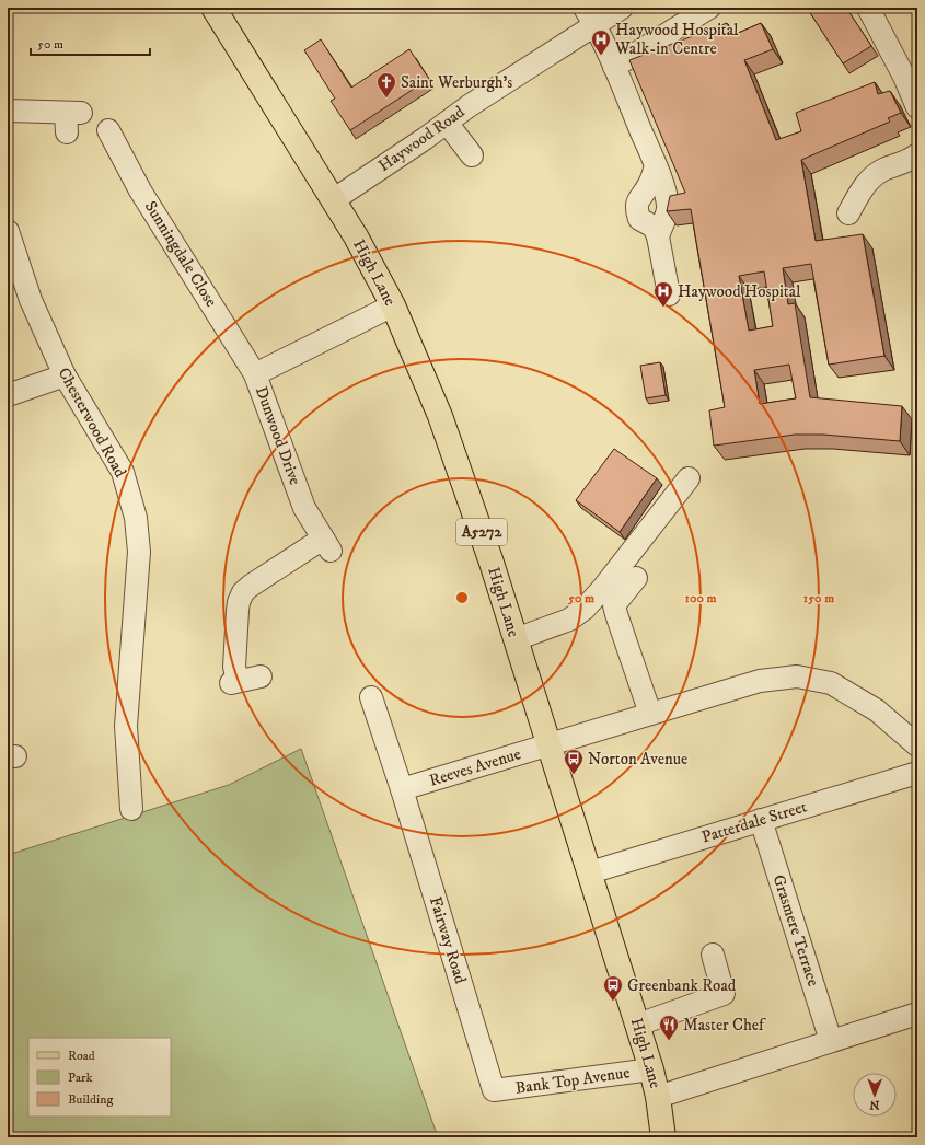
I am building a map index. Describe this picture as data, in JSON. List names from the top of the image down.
{
  "streets": {
    "main road": ["High Lane", "A5272"],
    "street": [
      "Haywood Road",
      "Sunningdale Close",
      "Chesterwood Road",
      "Dunwood Drive",
      "Reeves Avenue",
      "Patterdale Street",
      "Grasmere Terrace",
      "Fairway Road",
      "Bank Top Avenue"
    ]
  },
  "crossings": [
    ["Haywood Road", "High Lane"],
    ["Sunningdale Close", "Dunwood Drive"],
    ["High Lane", "Dunwood Drive"],
    ["High Lane", "Reeves Avenue"],
    ["High Lane", "Patterdale Street"],
    ["High Lane", "Bank Top Avenue"],
    ["Reeves Avenue", "Fairway Road"],
    ["Patterdale Street", "Grasmere Terrace"],
    ["Fairway Road", "Bank Top Avenue"]
  ],
  "places": {
    "hospital": ["Haywood Hospital Walk-in Centre", "Haywood Hospital"],
    "church": ["Saint Werburgh's"],
    "bus stop": ["Norton Avenue", "Greenbank Road"],
    "restaurant": ["Master Chef"]
  },
  "legend": ["Road", "Park", "Building"],
  "scale_bar": "50 m",
  "north": "bottom",
  "rings": ["50 m", "100 m", "150 m"]
}
